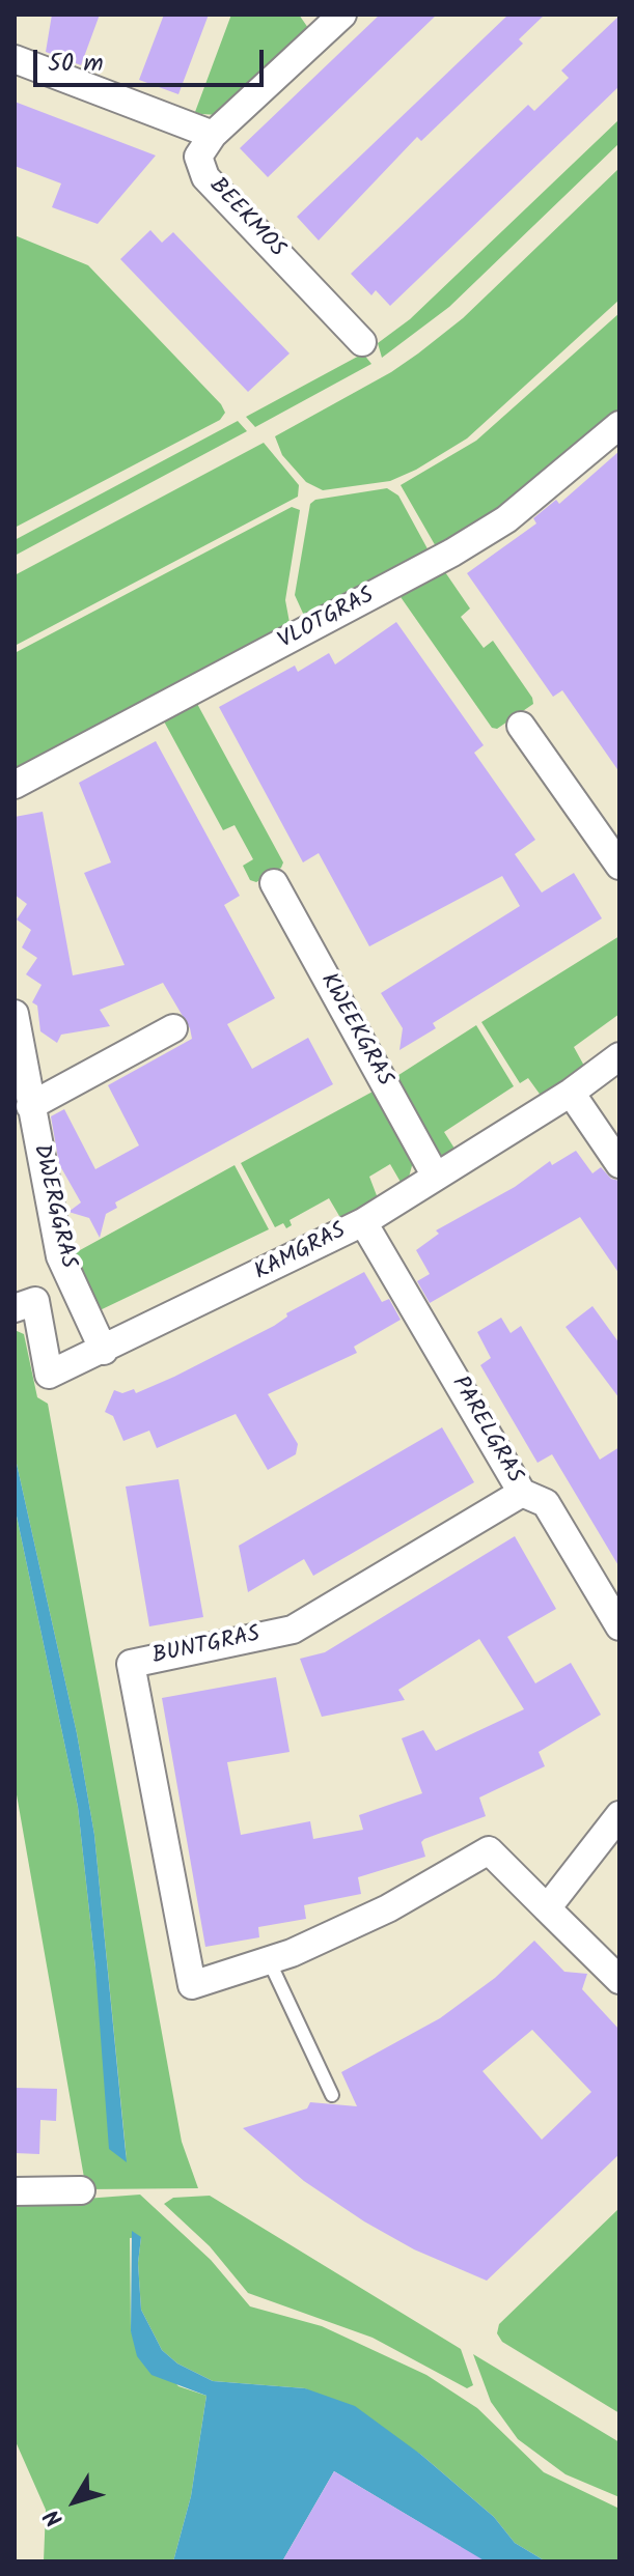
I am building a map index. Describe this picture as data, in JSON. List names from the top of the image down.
{
  "streets": {
    "street": [
      "BEEKMOS",
      "VLOTGRAS",
      "KWEEKGRAS",
      "DWERGGRAS",
      "KAMGRAS",
      "PARELGRAS",
      "BUNTGRAS"
    ]
  },
  "crossings": [
    ["KWEEKGRAS", "KAMGRAS"],
    ["DWERGGRAS", "KAMGRAS"],
    ["KAMGRAS", "PARELGRAS"],
    ["PARELGRAS", "BUNTGRAS"]
  ],
  "scale_bar": "50 m",
  "north": "bottom left"
}
